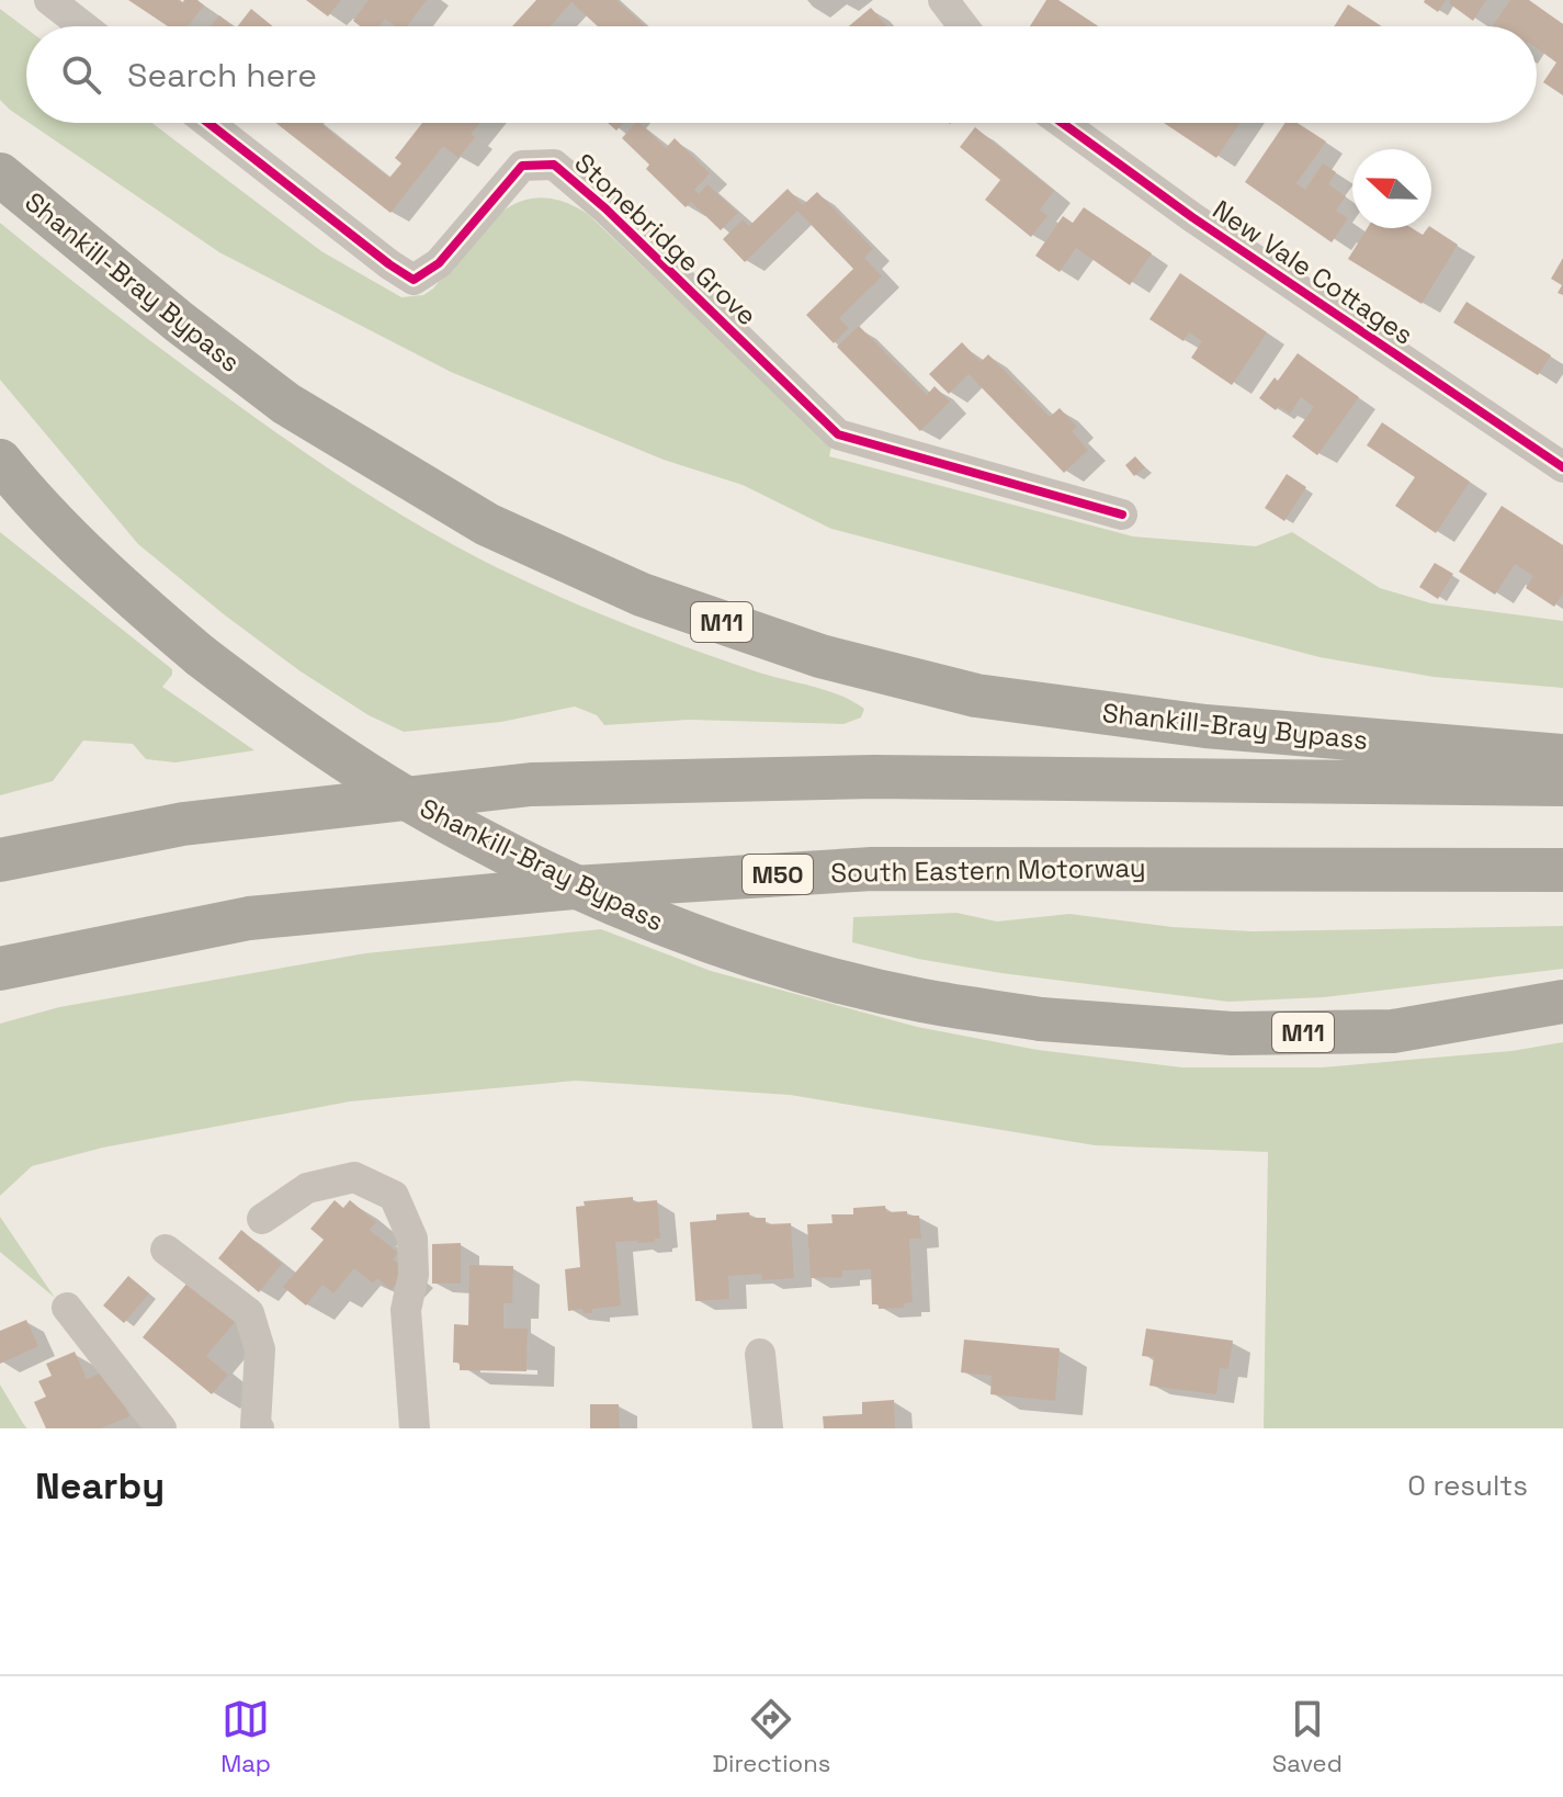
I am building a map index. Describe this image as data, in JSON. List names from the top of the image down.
{
  "streets": {
    "highway": [
      "Shankill-Bray Bypass",
      "M11",
      "South Eastern Motorway",
      "M50"
    ],
    "street": ["Stonebridge Grove", "New Vale Cottages"]
  },
  "north": "left",
  "page": {
    "search": "Search here",
    "heading": ["Nearby", "0 results"],
    "nav": ["Map", "Directions", "Saved"]
  }
}
